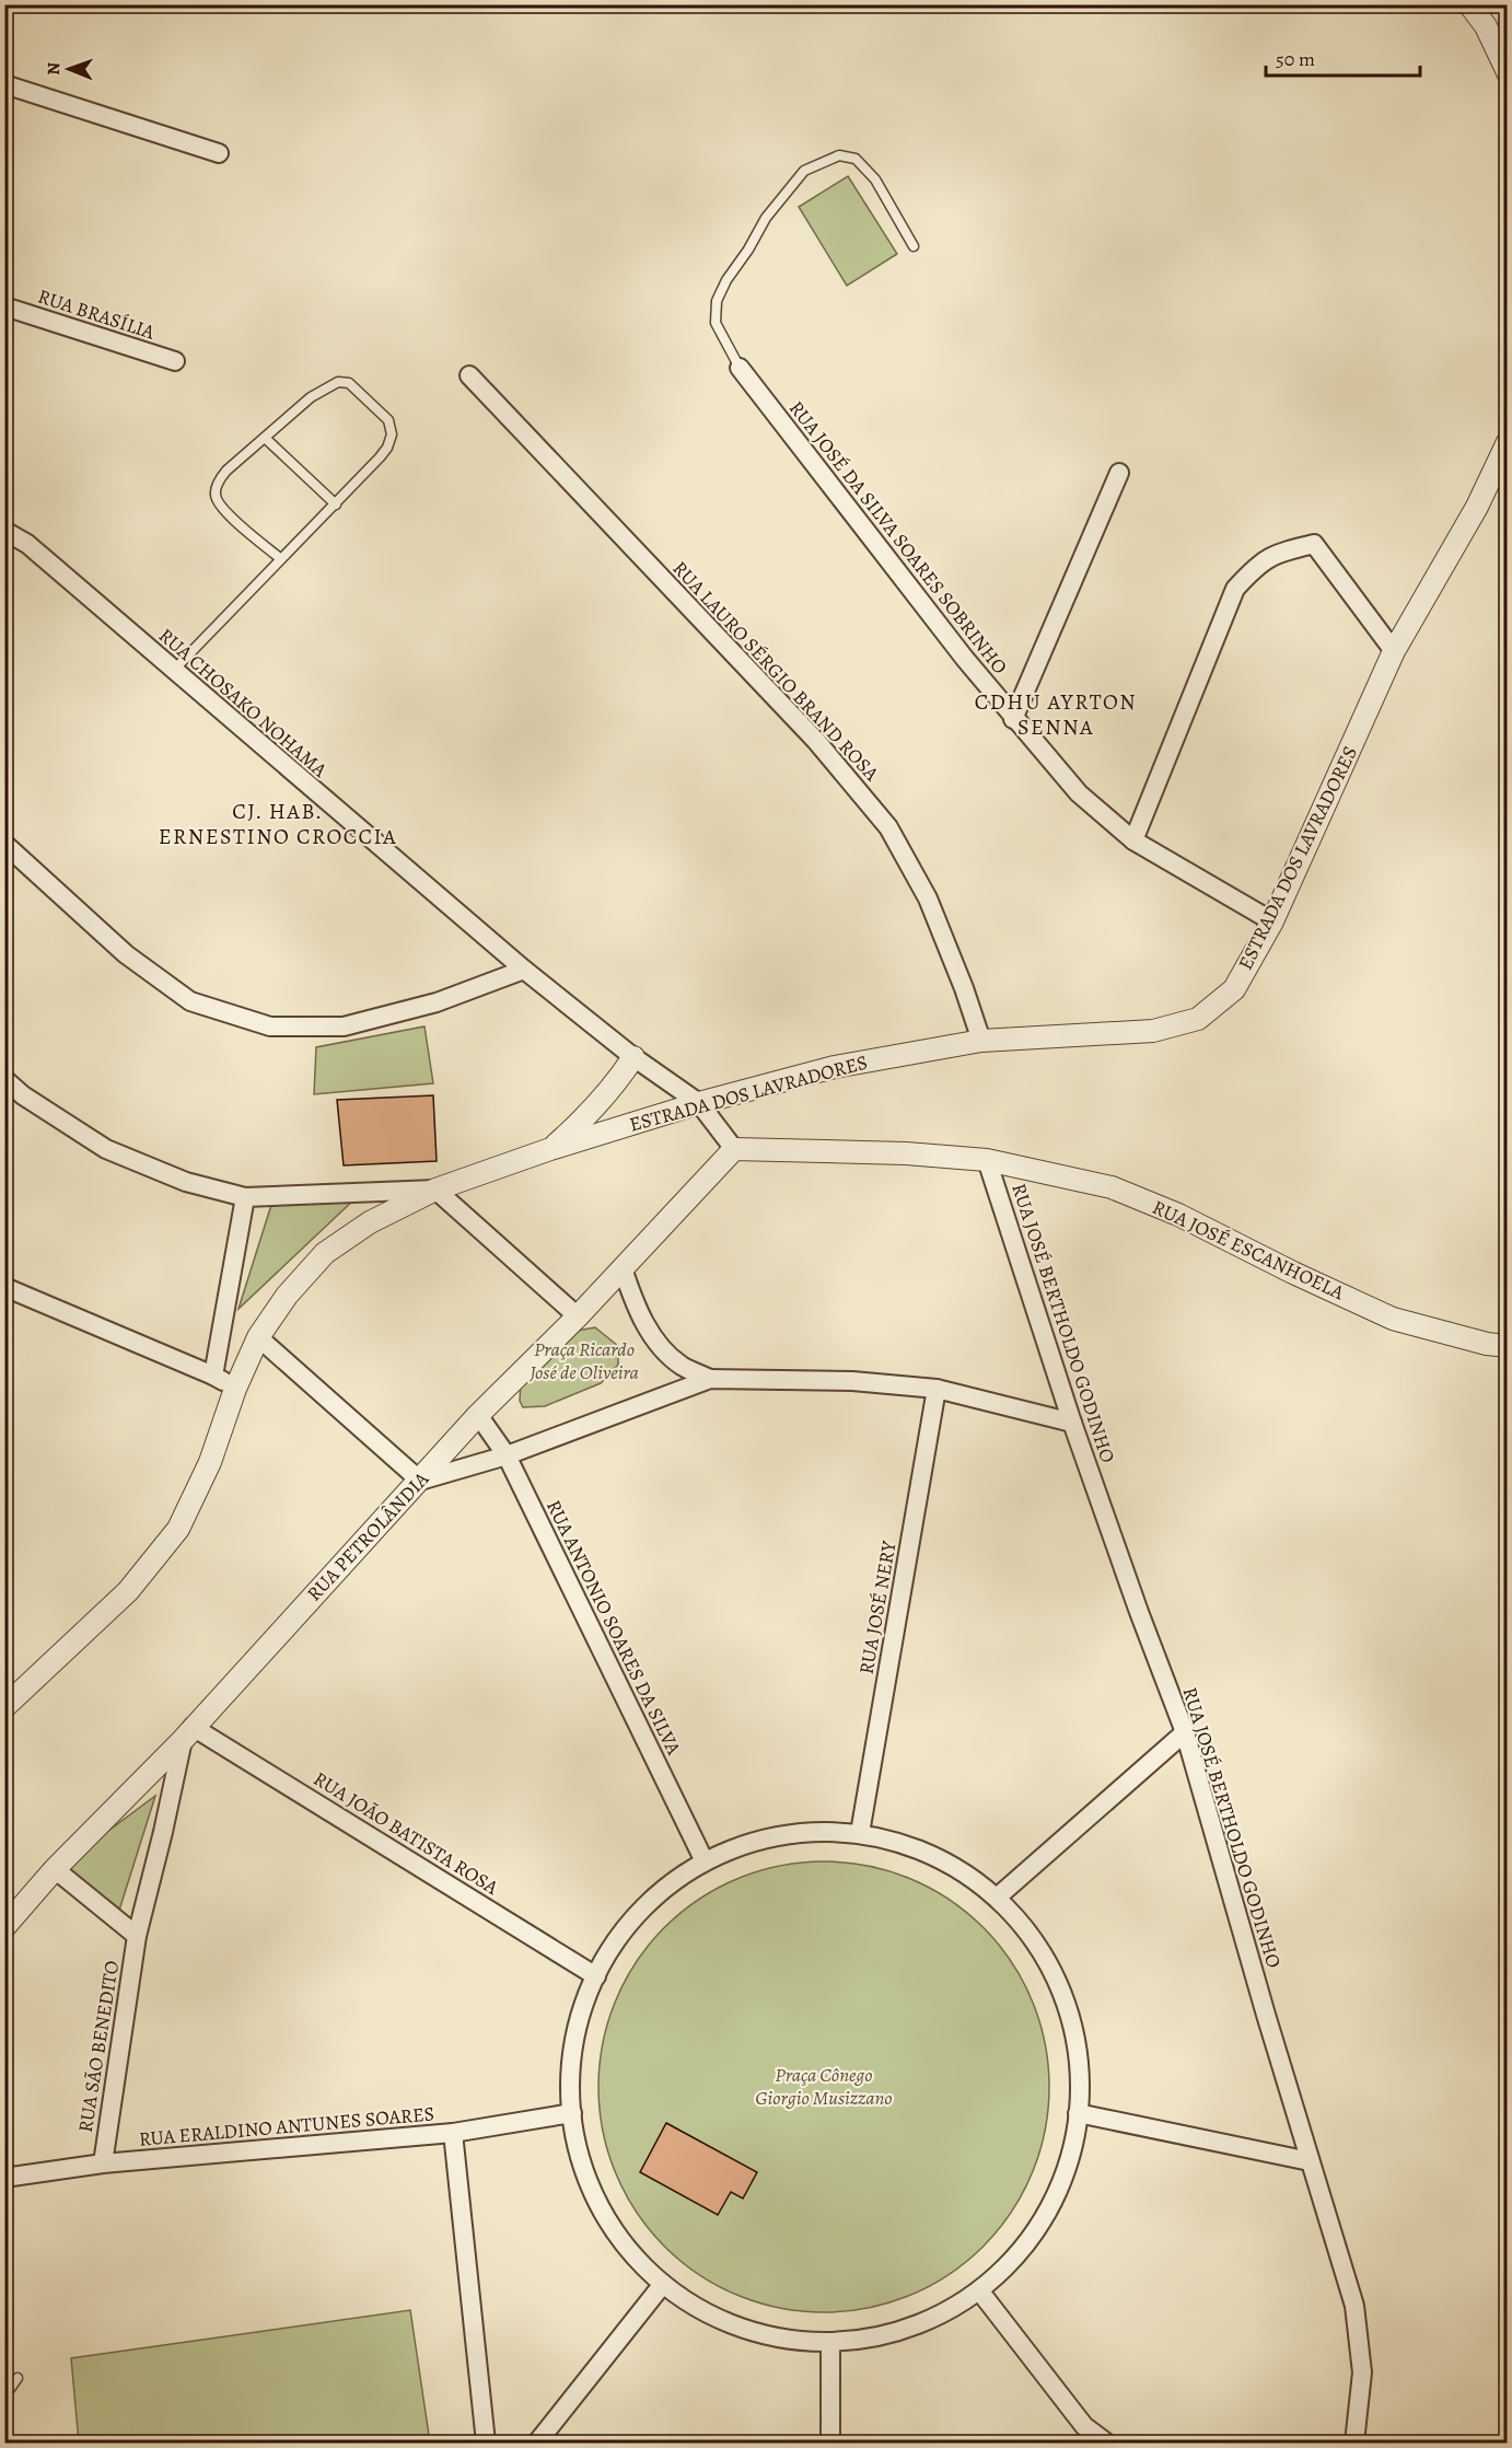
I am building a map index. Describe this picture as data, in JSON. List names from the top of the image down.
{
  "streets": {
    "street": [
      "RUA BRASÍLIA",
      "RUA JOSÉ DA SILVA SOARES SOBRINHO",
      "RUA LAURO SÉRGIO BRAND ROSA",
      "RUA CHOSAKO NOHAMA",
      "ESTRADA DOS LAVRADORES",
      "RUA JOSÉ ESCANHOELA",
      "RUA JOSÉ BERTHOLDO GODINHO",
      "RUA PETROLÂNDIA",
      "RUA JOSÉ NERY",
      "RUA ANTONIO SOARES DA SILVA",
      "RUA JOÃO BATISTA ROSA",
      "RUA SÃO BENEDITO",
      "RUA ERALDINO ANTUNES SOARES"
    ]
  },
  "crossings": [
    ["RUA JOSÉ DA SILVA SOARES SOBRINHO", "ESTRADA DOS LAVRADORES"],
    ["RUA LAURO SÉRGIO BRAND ROSA", "ESTRADA DOS LAVRADORES"],
    ["RUA CHOSAKO NOHAMA", "ESTRADA DOS LAVRADORES"],
    ["RUA CHOSAKO NOHAMA", "RUA JOSÉ ESCANHOELA"],
    ["RUA CHOSAKO NOHAMA", "RUA PETROLÂNDIA"],
    ["RUA JOSÉ ESCANHOELA", "RUA JOSÉ BERTHOLDO GODINHO"],
    ["RUA JOSÉ ESCANHOELA", "RUA PETROLÂNDIA"],
    ["RUA PETROLÂNDIA", "RUA ANTONIO SOARES DA SILVA"],
    ["RUA PETROLÂNDIA", "RUA JOÃO BATISTA ROSA"],
    ["RUA PETROLÂNDIA", "RUA SÃO BENEDITO"],
    ["RUA JOÃO BATISTA ROSA", "RUA SÃO BENEDITO"],
    ["RUA SÃO BENEDITO", "RUA ERALDINO ANTUNES SOARES"]
  ],
  "districts": ["CDHU AYRTON SENNA", "CJ. HAB. ERNESTINO CROCCIA"],
  "parks": ["Praça Ricardo José de Oliveira", "Praça Cônego Giorgio Musizzano"],
  "scale_bar": "50 m",
  "north": "left"
}
